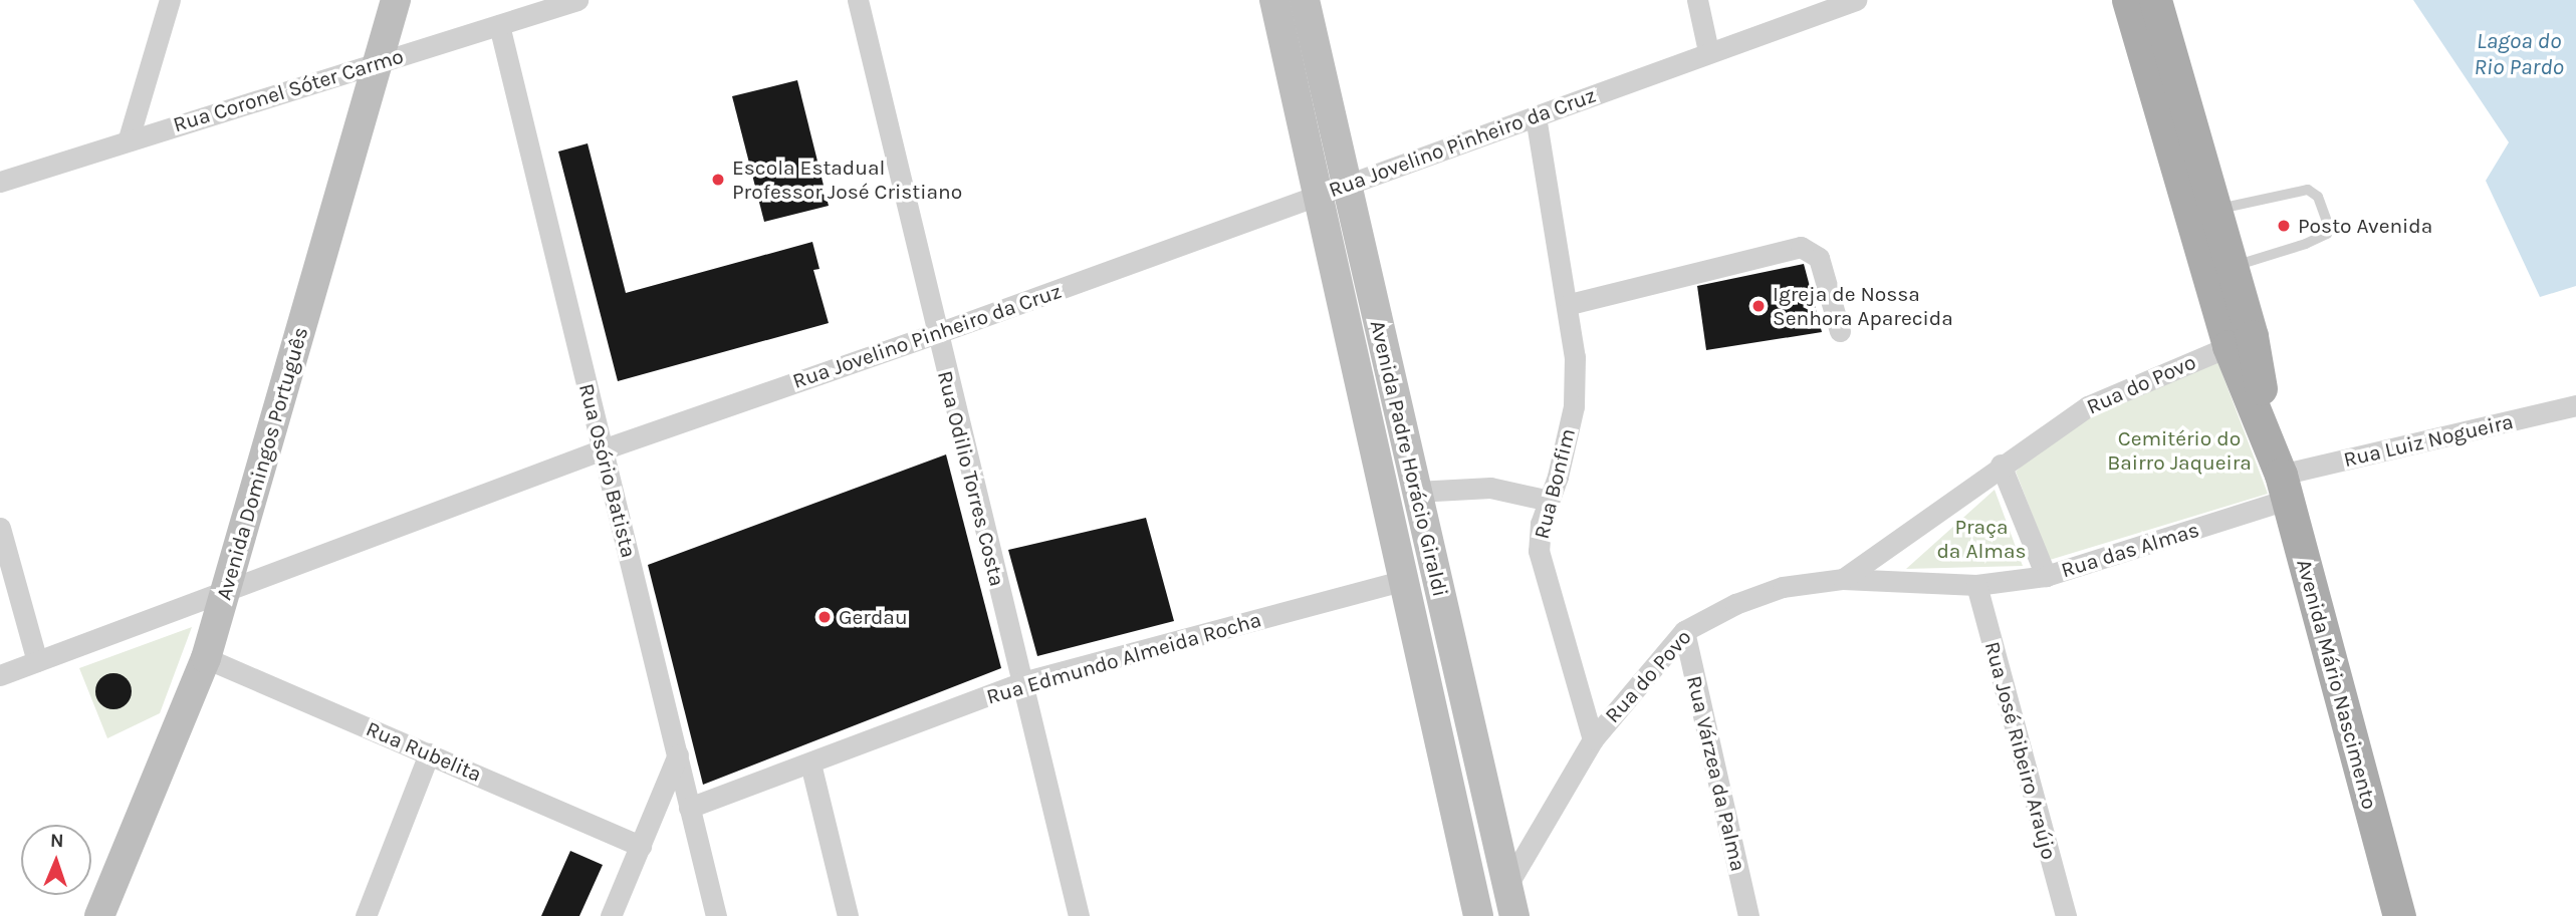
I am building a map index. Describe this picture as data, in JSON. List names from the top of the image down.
{
  "streets": {
    "main road": ["Avenida Mário Nascimento"],
    "street": [
      "Rua Coronel Sóter Carmo",
      "Rua Jovelino Pinheiro da Cruz",
      "Rua do Povo",
      "Rua Luiz Nogueira",
      "Avenida Padre Horácio Giraldi",
      "Avenida Domingos Português",
      "Rua Osório Batista",
      "Rua Odilio Torres Costa",
      "Rua Bonfim",
      "Rua das Almas",
      "Rua Edmundo Almeida Rocha",
      "Rua José Ribeiro Araújo",
      "Rua Rubelita",
      "Rua Várzea da Palma"
    ]
  },
  "crossings": [
    ["Rua Coronel Sóter Carmo", "Avenida Domingos Português"],
    ["Rua Coronel Sóter Carmo", "Rua Osório Batista"],
    ["Rua Jovelino Pinheiro da Cruz", "Avenida Padre Horácio Giraldi"],
    ["Rua Jovelino Pinheiro da Cruz", "Avenida Domingos Português"],
    ["Rua Jovelino Pinheiro da Cruz", "Rua Osório Batista"],
    ["Rua Jovelino Pinheiro da Cruz", "Rua Odilio Torres Costa"],
    ["Rua Jovelino Pinheiro da Cruz", "Rua Bonfim"],
    ["Rua do Povo", "Avenida Padre Horácio Giraldi"],
    ["Rua do Povo", "Rua Bonfim"],
    ["Rua do Povo", "Rua das Almas"],
    ["Rua do Povo", "Avenida Mário Nascimento"],
    ["Rua do Povo", "Rua Várzea da Palma"],
    ["Rua Luiz Nogueira", "Rua das Almas"],
    ["Rua Luiz Nogueira", "Avenida Mário Nascimento"],
    ["Avenida Padre Horácio Giraldi", "Rua Edmundo Almeida Rocha"],
    ["Avenida Domingos Português", "Rua Rubelita"],
    ["Rua Osório Batista", "Rua Edmundo Almeida Rocha"],
    ["Rua Odilio Torres Costa", "Rua Edmundo Almeida Rocha"],
    ["Rua das Almas", "Avenida Mário Nascimento"],
    ["Rua das Almas", "Rua José Ribeiro Araújo"]
  ],
  "water": ["Lagoa do Rio Pardo"],
  "parks": ["Cemitério do Bairro Jaqueira", "Praça da Almas"],
  "places": [
    "Escola Estadual Professor José Cristiano",
    "Posto Avenida",
    "Igreja de Nossa Senhora Aparecida",
    "Gerdau"
  ],
  "north": "top"
}
